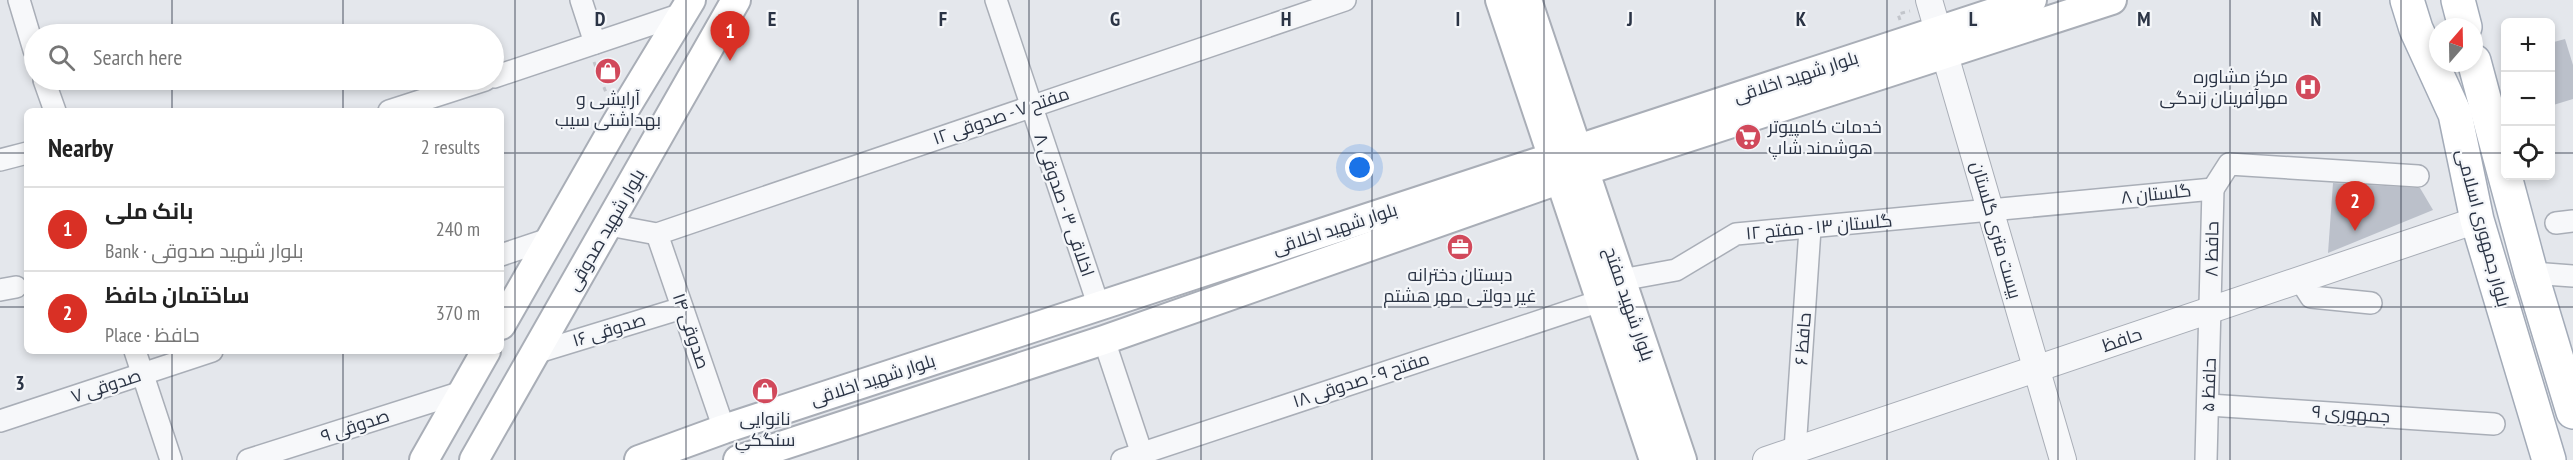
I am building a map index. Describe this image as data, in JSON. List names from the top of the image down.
{
  "streets": {
    "main road": [
      "بلوار شهید اخلاقی",
      "بلوار جمهوری اسلامی",
      "بلوار شهید صدوقی",
      "بلوار شهید مفتح"
    ],
    "street": [
      "مفتح ۷ - صدوقی ۱۲",
      "گلستان ۸",
      "اخلاقی ۳ - صدوقی ۸",
      "گلستان ۱۳ - مفتح ۱۲",
      "بیست متری گلستان",
      "حافظ ۸",
      "صدوقی ۱۶",
      "صدوقی ۱۴",
      "حافظ ۶",
      "حافظ",
      "مفتح ۹ - صدوقی ۱۸",
      "حافظ ۵",
      "صدوقی ۷",
      "جمهوری ۹",
      "صدوقی ۹"
    ]
  },
  "crossings": [
    ["بلوار شهید اخلاقی", "اخلاقی ۳ - صدوقی ۸"],
    ["بلوار شهید اخلاقی", "بیست متری گلستان"],
    ["بلوار شهید اخلاقی", "بلوار شهید مفتح"],
    ["بلوار شهید اخلاقی", "صدوقی ۱۴"],
    ["مفتح ۷ - صدوقی ۱۲", "اخلاقی ۳ - صدوقی ۸"],
    ["مفتح ۷ - صدوقی ۱۲", "صدوقی ۱۴"],
    ["گلستان ۸", "گلستان ۱۳ - مفتح ۱۲"],
    ["گلستان ۸", "بیست متری گلستان"],
    ["گلستان ۸", "حافظ ۸"],
    ["گلستان ۱۳ - مفتح ۱۲", "بیست متری گلستان"],
    ["گلستان ۱۳ - مفتح ۱۲", "بلوار شهید مفتح"],
    ["گلستان ۱۳ - مفتح ۱۲", "حافظ ۶"],
    ["بلوار جمهوری اسلامی", "حافظ"],
    ["بلوار شهید صدوقی", "صدوقی ۱۶"],
    ["بیست متری گلستان", "حافظ"],
    ["حافظ ۸", "حافظ"],
    ["حافظ ۸", "حافظ ۵"],
    ["بلوار شهید مفتح", "مفتح ۹ - صدوقی ۱۸"],
    ["صدوقی ۱۶", "صدوقی ۱۴"],
    ["حافظ ۶", "حافظ"],
    ["حافظ", "حافظ ۵"],
    ["حافظ ۵", "جمهوری ۹"]
  ],
  "places": {
    "shop": ["آرایشی و بهداشتی سیب", "نانوایی سنگکیِ"],
    "hospital": ["مرکز مشاوره مهرآفرینان زندگی"],
    "supermarket": ["خدمات کامپیوتر هوشمند شاپ"],
    "office": ["دبستان دخترانه غیر دولتی مهر هشتم"]
  },
  "north": "top",
  "page": {
    "pins": ["1", "2"],
    "map_buttons": ["+", "−"],
    "search": "Search here",
    "heading": ["Nearby", "2 results"],
    "list": [
      {
        "mark": "1",
        "name": "بانک ملی",
        "note": "Bank · بلوار شهید صدوقی",
        "value": "240 m"
      },
      {
        "mark": "2",
        "name": "ساختمان حافظ",
        "note": "Place · حافظ",
        "value": "370 m"
      }
    ]
  },
  "grid": {
    "columns": [
      "D",
      "E",
      "F",
      "G",
      "H",
      "I",
      "J",
      "K",
      "L",
      "M",
      "N"
    ],
    "rows": ["3"]
  }
}
